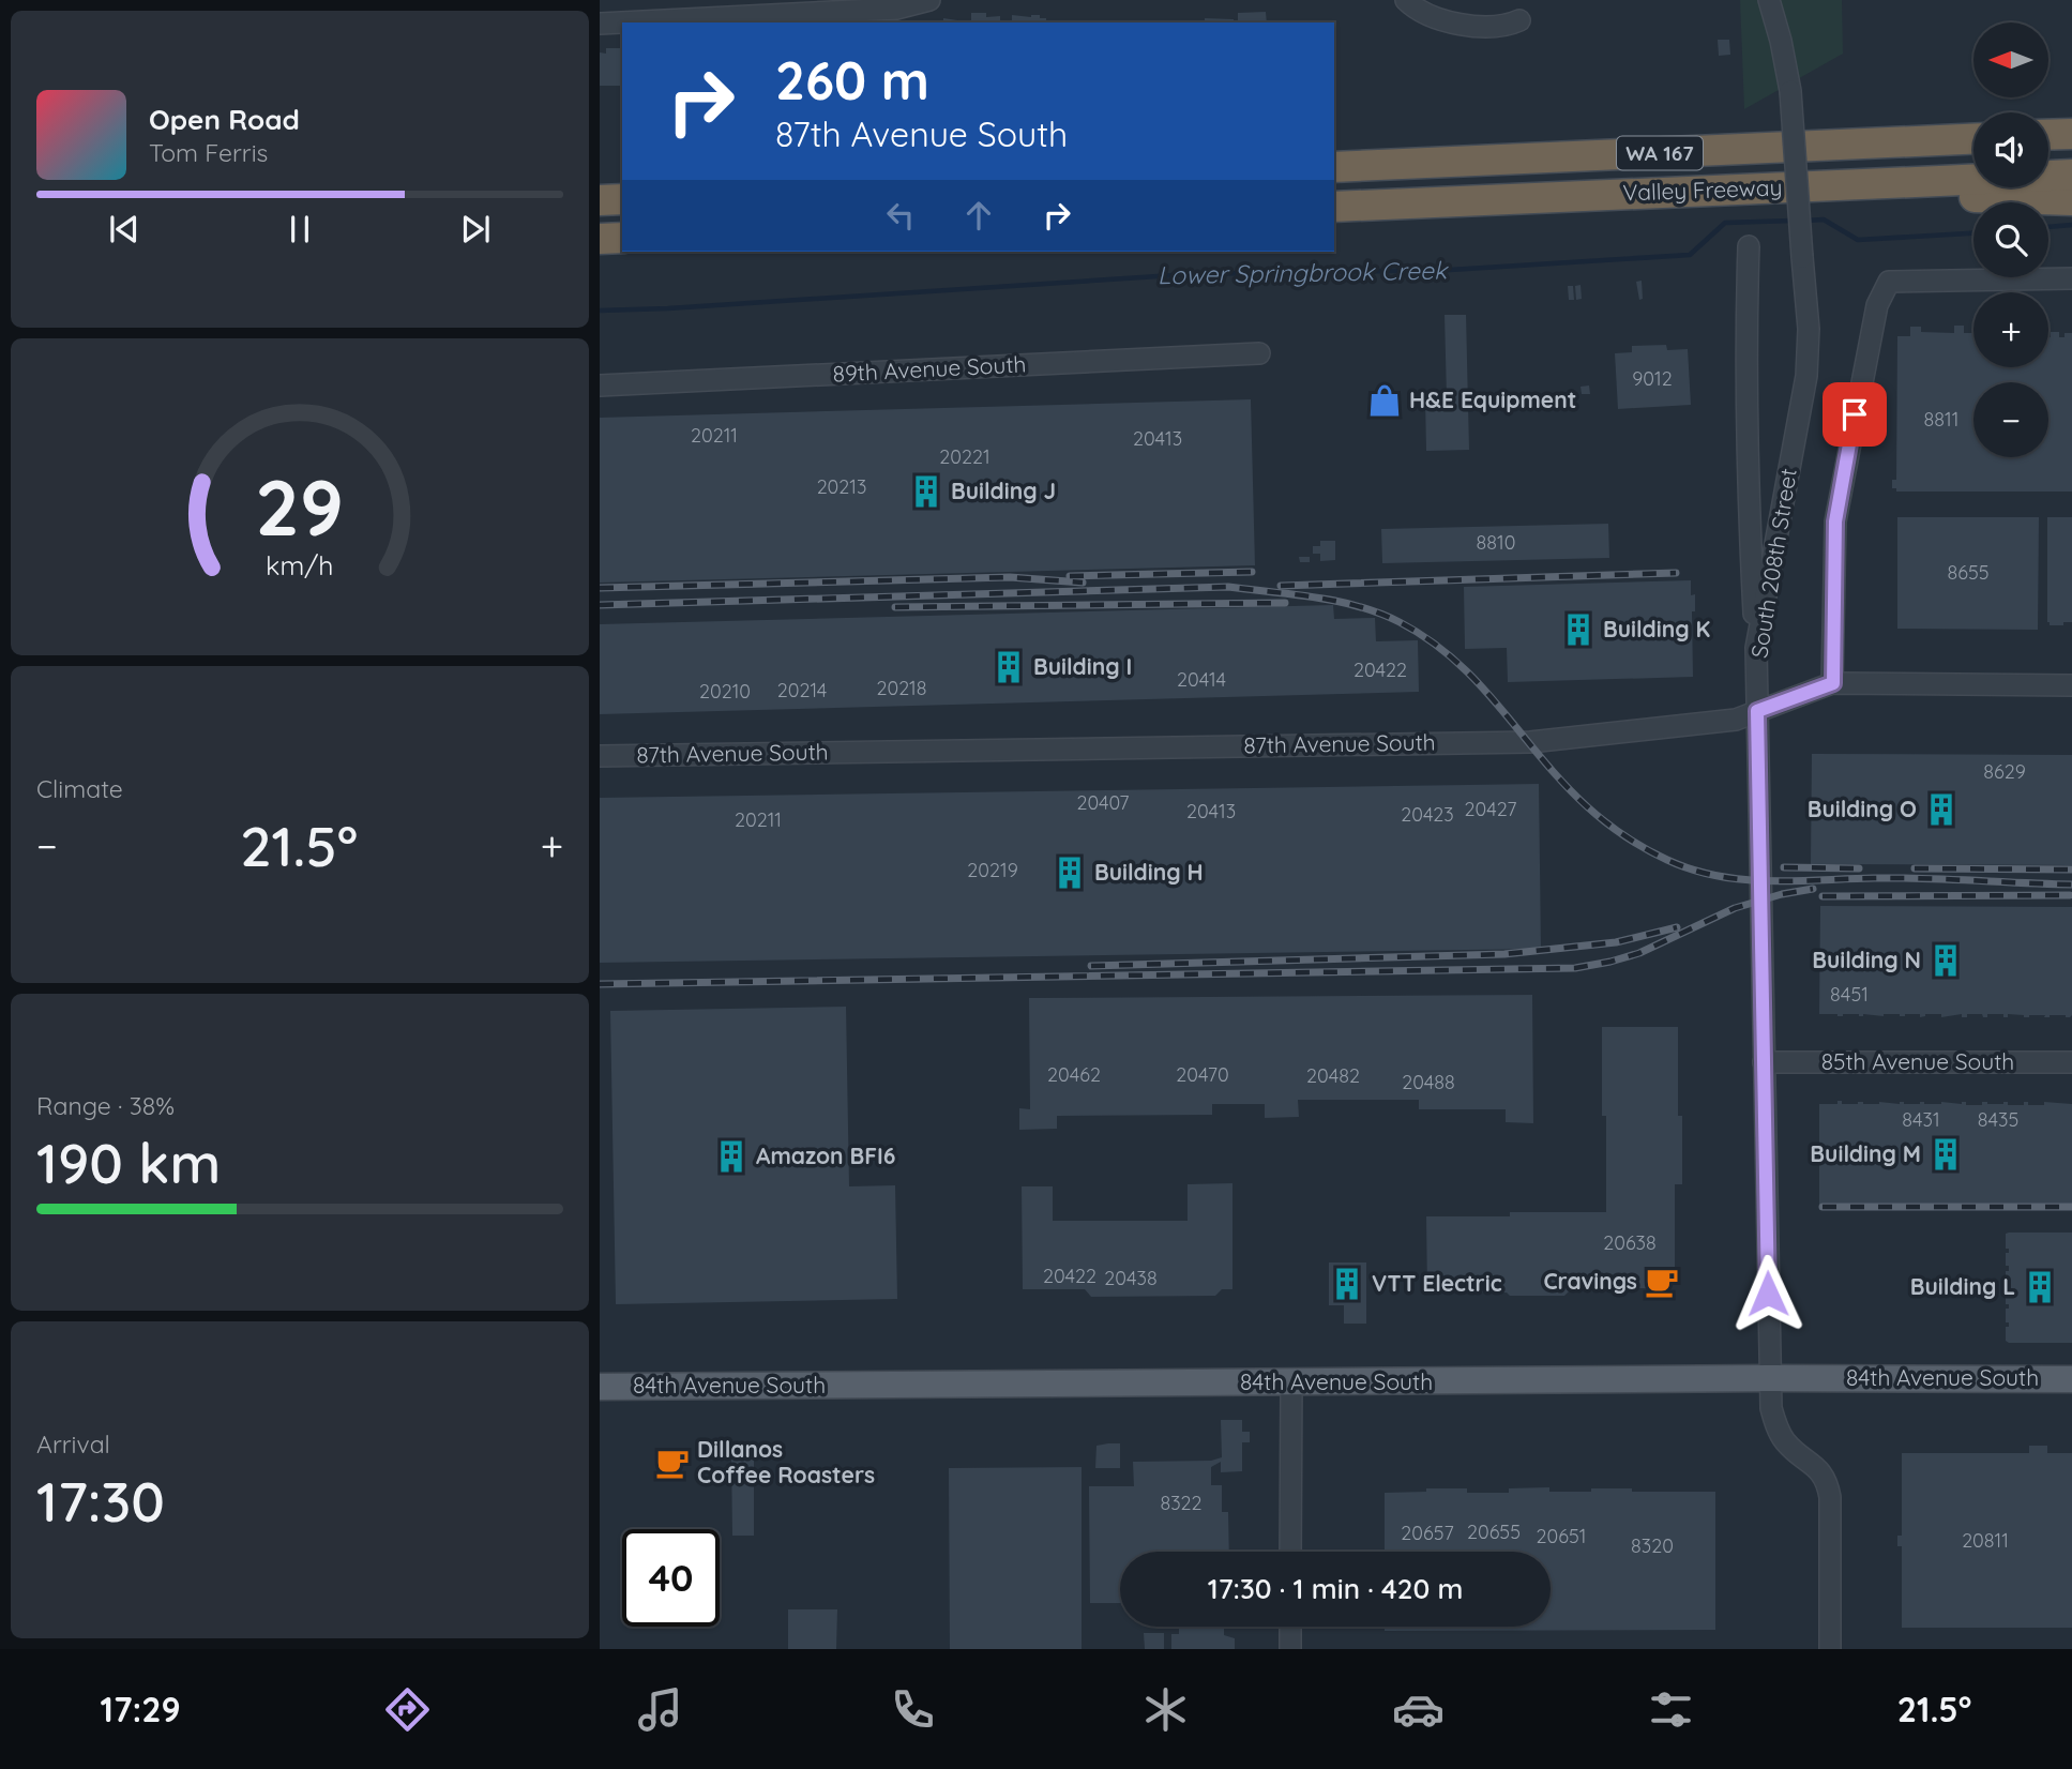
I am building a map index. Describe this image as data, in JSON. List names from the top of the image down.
{
  "streets": {
    "highway": ["WA 167", "Valley Freeway"],
    "main road": ["84th Avenue South"],
    "street": [
      "89th Avenue South",
      "South 208th Street",
      "87th Avenue South",
      "85th Avenue South"
    ]
  },
  "crossings": [
    ["South 208th Street", "87th Avenue South"],
    ["South 208th Street", "85th Avenue South"],
    ["South 208th Street", "84th Avenue South"]
  ],
  "water": ["Lower Springbrook Creek"],
  "places": {
    "shop": ["H&E Equipment"],
    "building": [
      "Building J",
      "Building K",
      "Building I",
      "Building O",
      "Building H",
      "Building N",
      "Building M",
      "Amazon BFI6",
      "VTT Electric",
      "Building L"
    ],
    "cafe": ["Cravings", "Dillanos Coffee Roasters"]
  },
  "house_numbers": [
    "9012",
    "8811",
    "20211",
    "20413",
    "20221",
    "20213",
    "8810",
    "8655",
    "20422",
    "20414",
    "20218",
    "20214",
    "20210",
    "8629",
    "20407",
    "20427",
    "20413",
    "20423",
    "20211",
    "20219",
    "8451",
    "20462",
    "20470",
    "20482",
    "20488",
    "8431",
    "8435",
    "20638",
    "20422",
    "20438",
    "8322",
    "20655",
    "20657",
    "20651",
    "20811",
    "8320"
  ],
  "north": "left",
  "page": {
    "map_buttons": ["+", "−"],
    "turn": ["260 m", "87th Avenue South"],
    "song": ["Open Road", "Tom Ferris"],
    "tile": [
      "Climate",
      ["Range · 38%", "190 km"],
      ["Arrival", "17:30"]
    ],
    "heat": ["−", "21.5°", "+"],
    "limit": "40",
    "trip": "17:30 · 1 min · 420 m",
    "tabs": ["17:29", "21.5°"],
    "gauge": ["29", "km/h"]
  }
}
